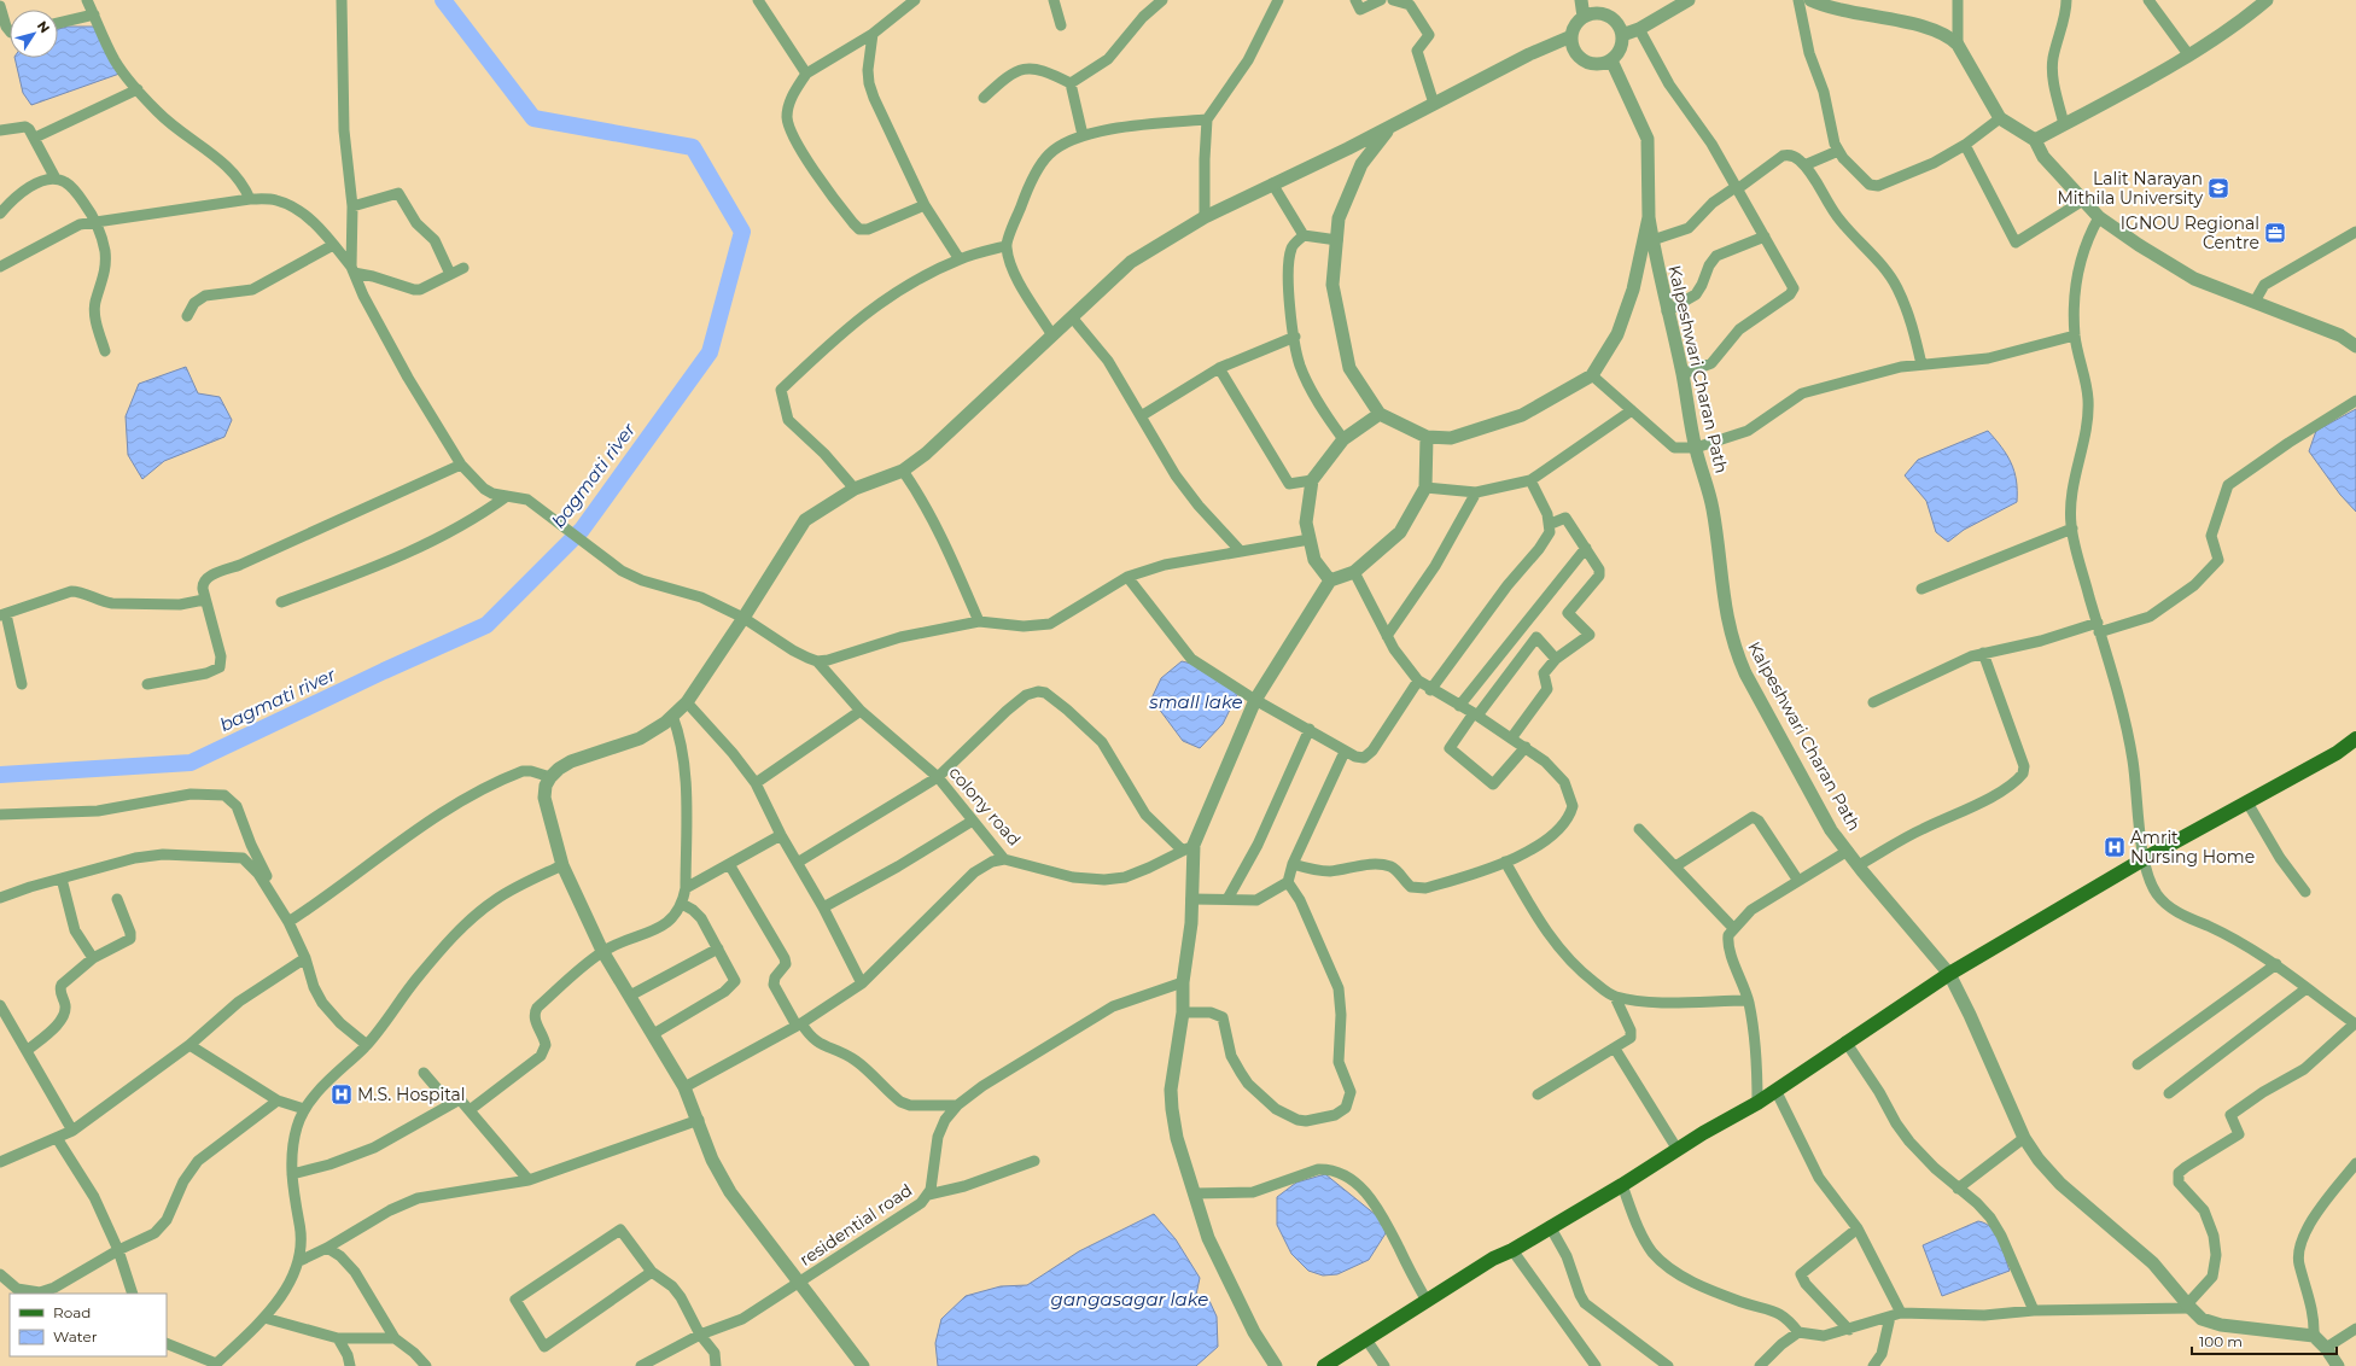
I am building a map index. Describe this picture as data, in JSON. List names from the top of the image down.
{
  "streets": {
    "street": ["Kalpeshwari Charan Path", "colony road", "residential road"]
  },
  "water": ["bagmati river", "small lake", "gangasagar lake"],
  "places": {
    "school or university": ["Lalit Narayan Mithila University"],
    "office": ["IGNOU Regional Centre"],
    "hospital": ["Amrit Nursing Home", "M.S. Hospital"]
  },
  "legend": ["Road", "Water"],
  "scale_bar": "100 m",
  "north": "top right"
}
